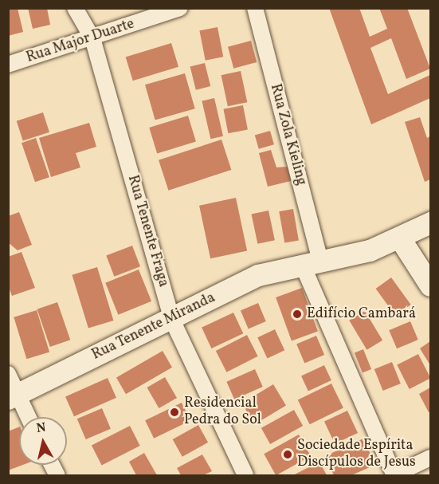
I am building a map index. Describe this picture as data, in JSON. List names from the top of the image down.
{
  "streets": {
    "street": [
      "Rua Major Duarte",
      "Rua Zola Kieling",
      "Rua Tenente Fraga",
      "Rua Tenente Miranda"
    ]
  },
  "crossings": [
    ["Rua Major Duarte", "Rua Tenente Fraga"],
    ["Rua Zola Kieling", "Rua Tenente Miranda"],
    ["Rua Tenente Fraga", "Rua Tenente Miranda"]
  ],
  "places": ["Edifício Cambará", "Residencial Pedra do Sol", "Sociedade Espírita Discípulos de Jesus"],
  "north": "top"
}
